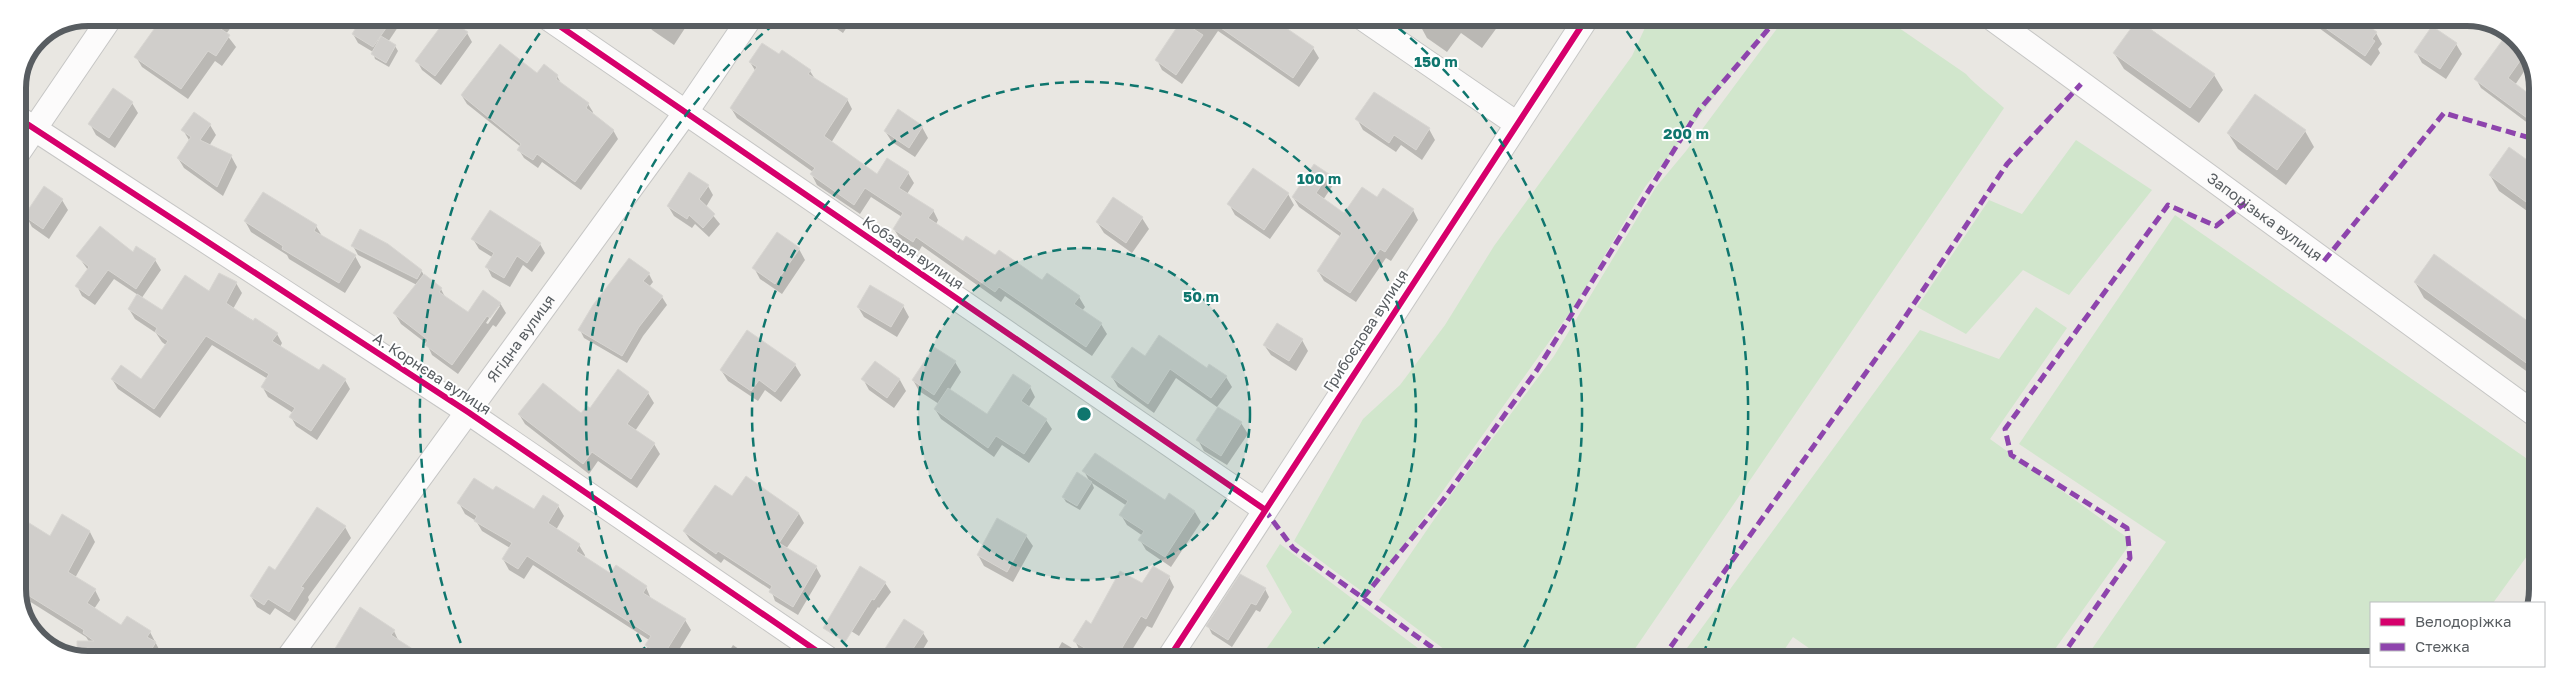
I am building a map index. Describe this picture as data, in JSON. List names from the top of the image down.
{
  "streets": {
    "street": [
      "Запорізька вулиця",
      "Кобзаря вулиця",
      "Грибоєдова вулиця",
      "Ягідна вулиця",
      "А. Корнєва вулиця"
    ]
  },
  "crossings": [
    ["Кобзаря вулиця", "Грибоєдова вулиця"],
    ["Кобзаря вулиця", "Ягідна вулиця"],
    ["Ягідна вулиця", "А. Корнєва вулиця"]
  ],
  "legend": ["Велодоріжка", "Стежка"],
  "rings": [
    "150 m",
    "200 m",
    "100 m",
    "50 m"
  ]
}
